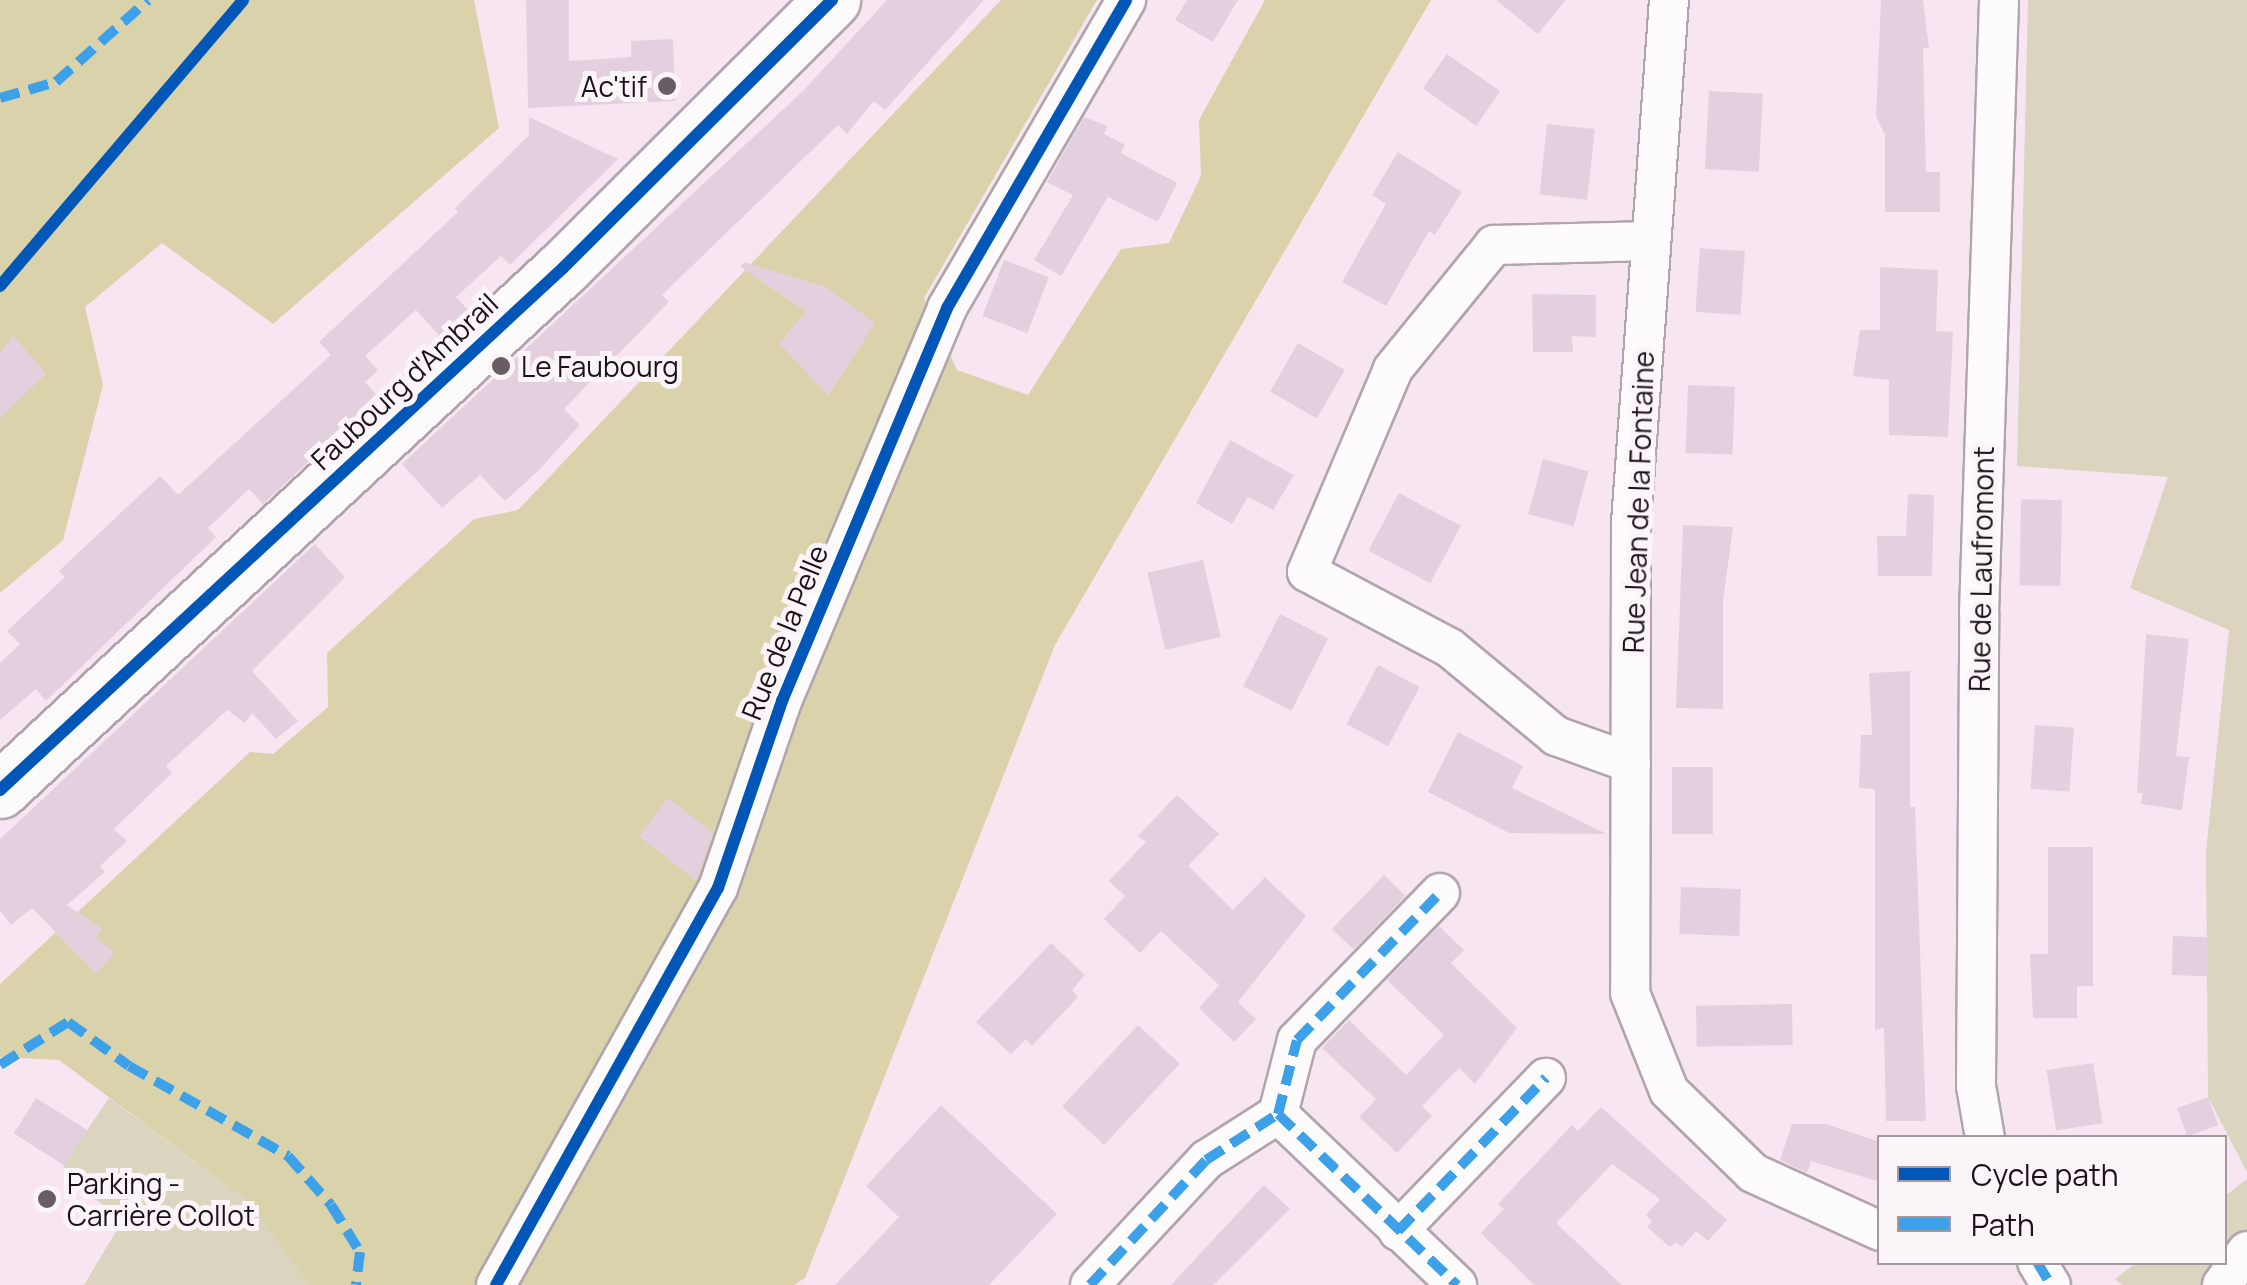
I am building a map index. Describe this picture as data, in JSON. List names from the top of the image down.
{
  "streets": {
    "main road": ["Faubourg d'Ambrail"],
    "street": ["Rue Jean de la Fontaine", "Rue de Laufromont", "Rue de la Pelle"]
  },
  "places": ["Ac'tif", "Le Faubourg", "Parking - Carrière Collot"],
  "legend": ["Cycle path", "Path"]
}
